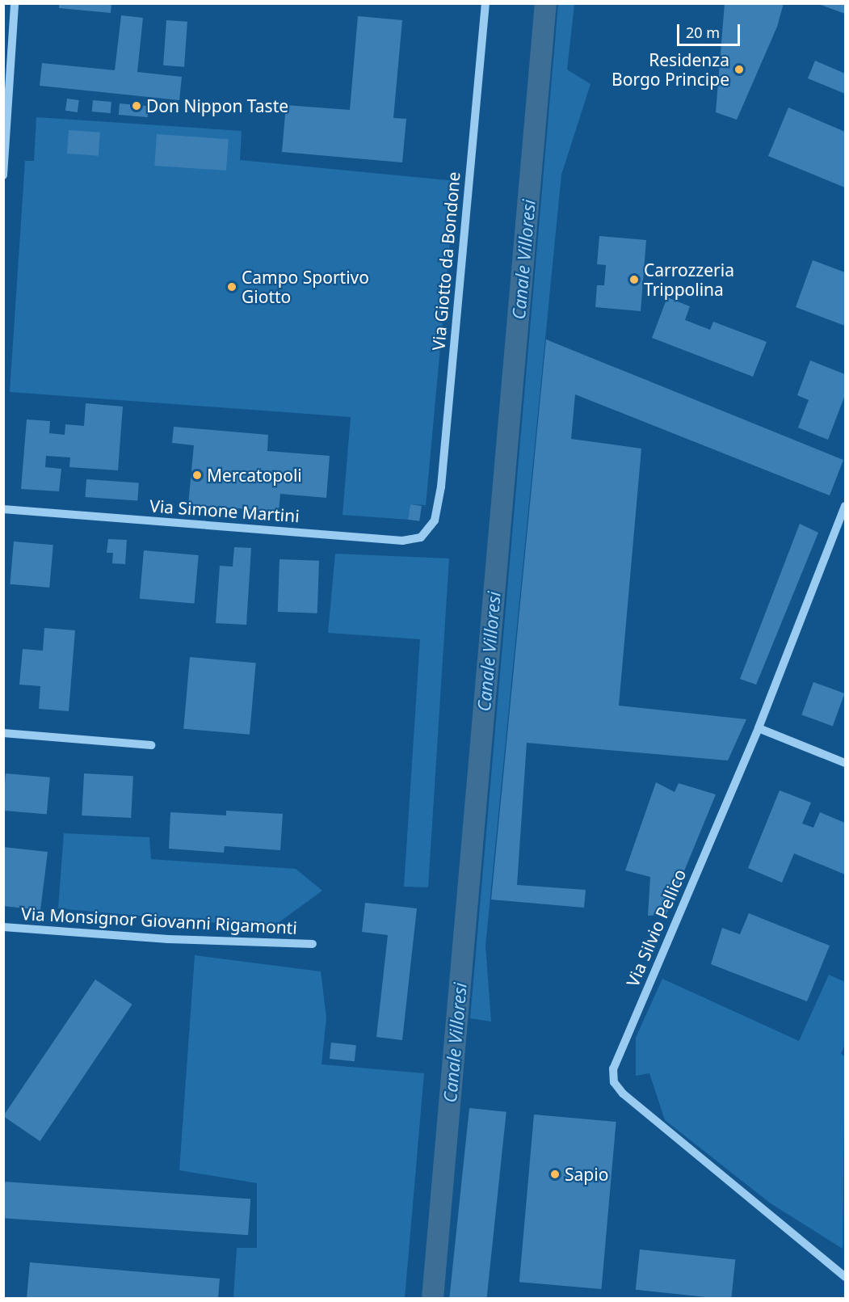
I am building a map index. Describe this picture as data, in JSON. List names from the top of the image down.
{
  "streets": {
    "street": [
      "Via Giotto da Bondone",
      "Via Simone Martini",
      "Via Monsignor Giovanni Rigamonti",
      "Via Silvio Pellico"
    ]
  },
  "crossings": [
    ["Via Giotto da Bondone", "Via Simone Martini"]
  ],
  "water": ["Canale Villoresi"],
  "places": [
    "Residenza Borgo Principe",
    "Don Nippon Taste",
    "Carrozzeria Trippolina",
    "Campo Sportivo Giotto",
    "Mercatopoli",
    "Sapio"
  ],
  "scale_bar": "20 m"
}
